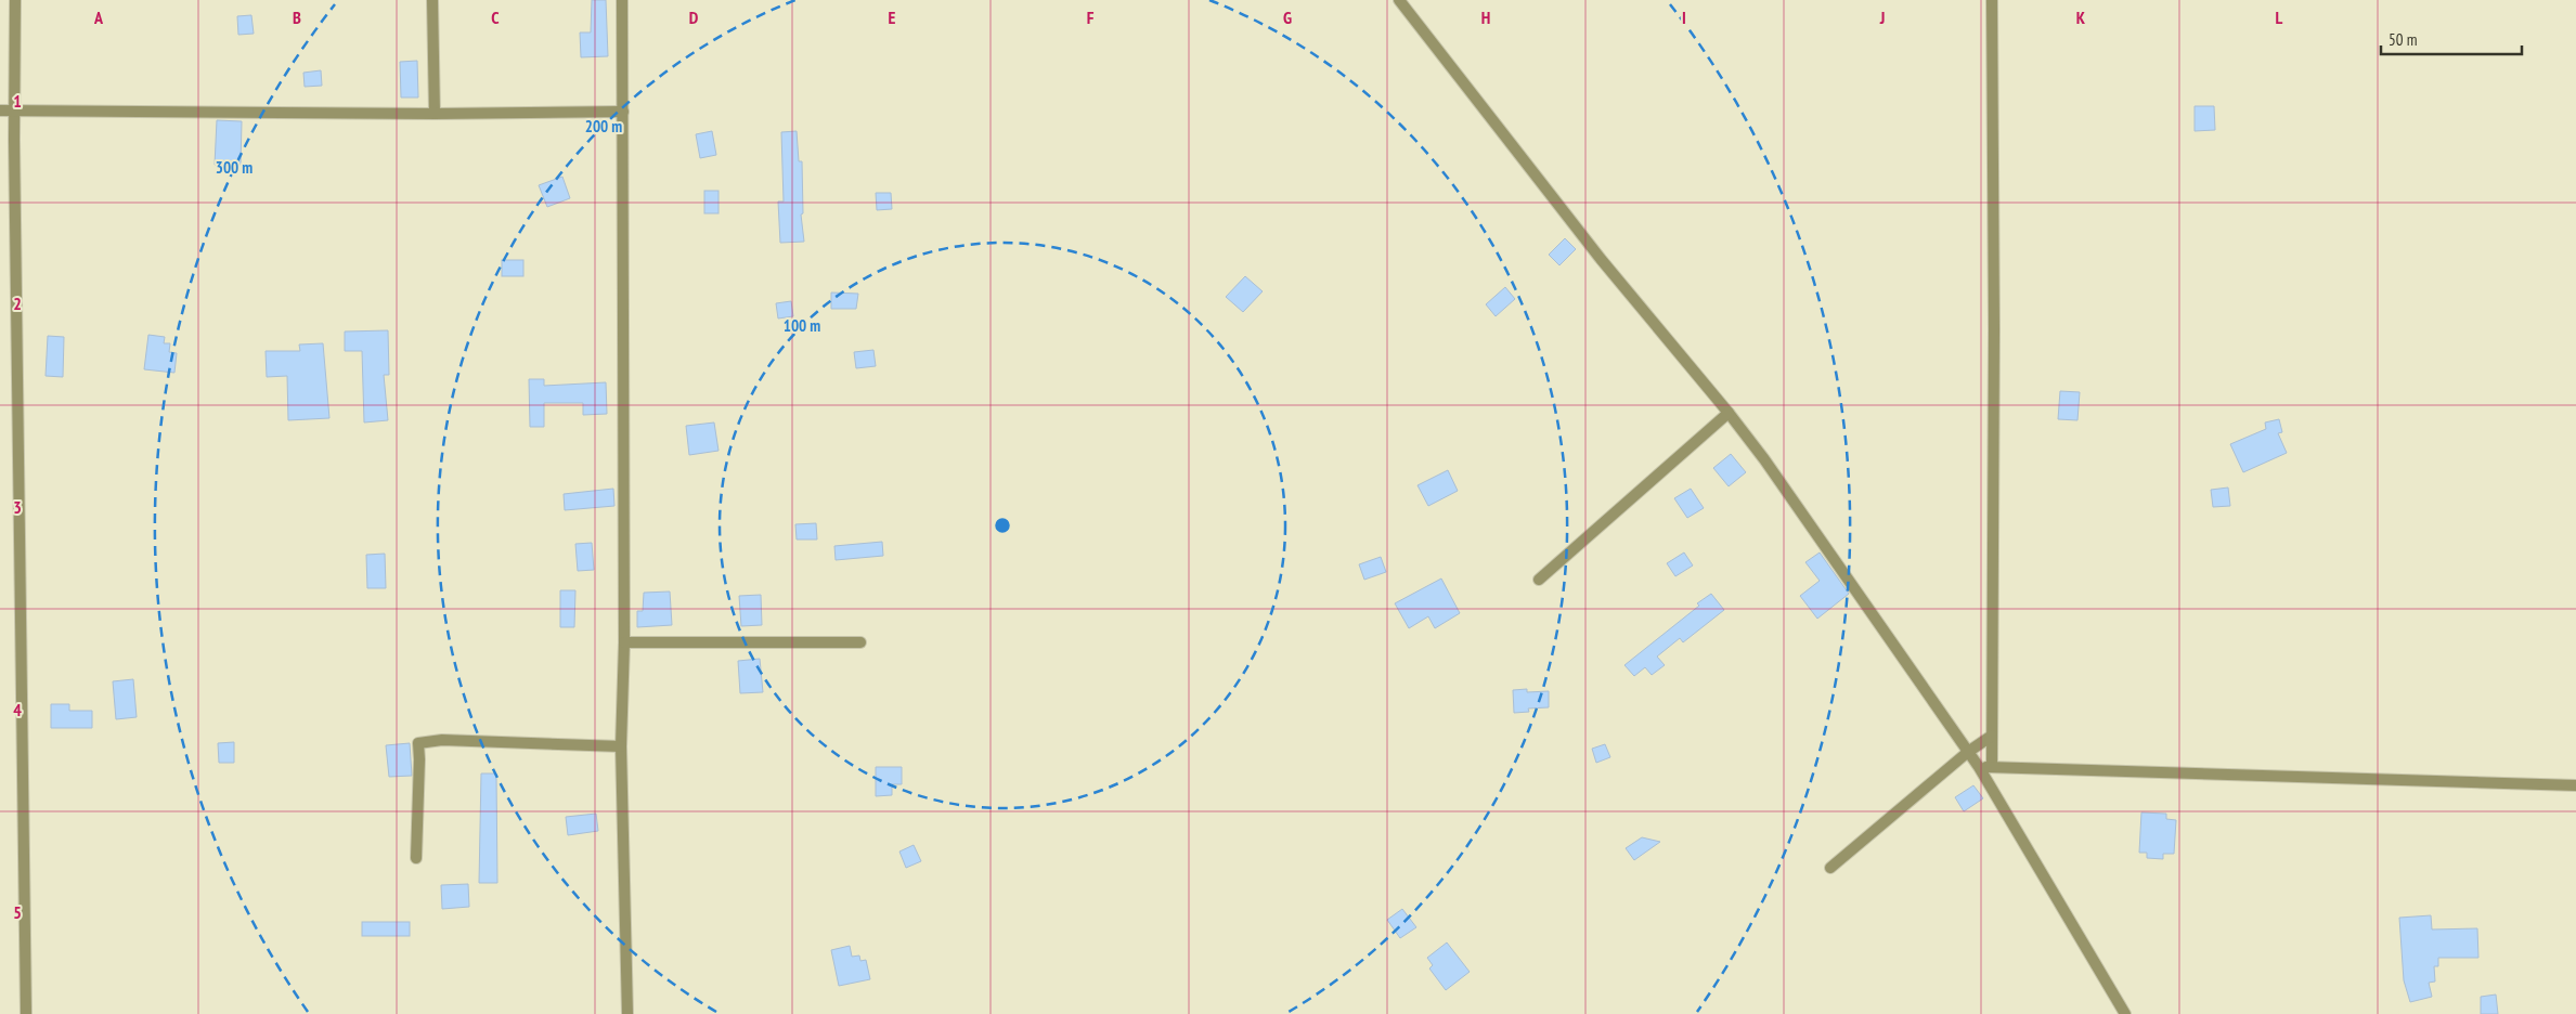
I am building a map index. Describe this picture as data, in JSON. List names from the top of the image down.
{
  "scale_bar": "50 m",
  "grid": {
    "columns": [
      "A",
      "B",
      "C",
      "D",
      "E",
      "F",
      "G",
      "H",
      "I",
      "J",
      "K",
      "L"
    ],
    "rows": [
      "1",
      "2",
      "3",
      "4",
      "5"
    ]
  },
  "rings": ["200 m", "300 m", "100 m"]
}
